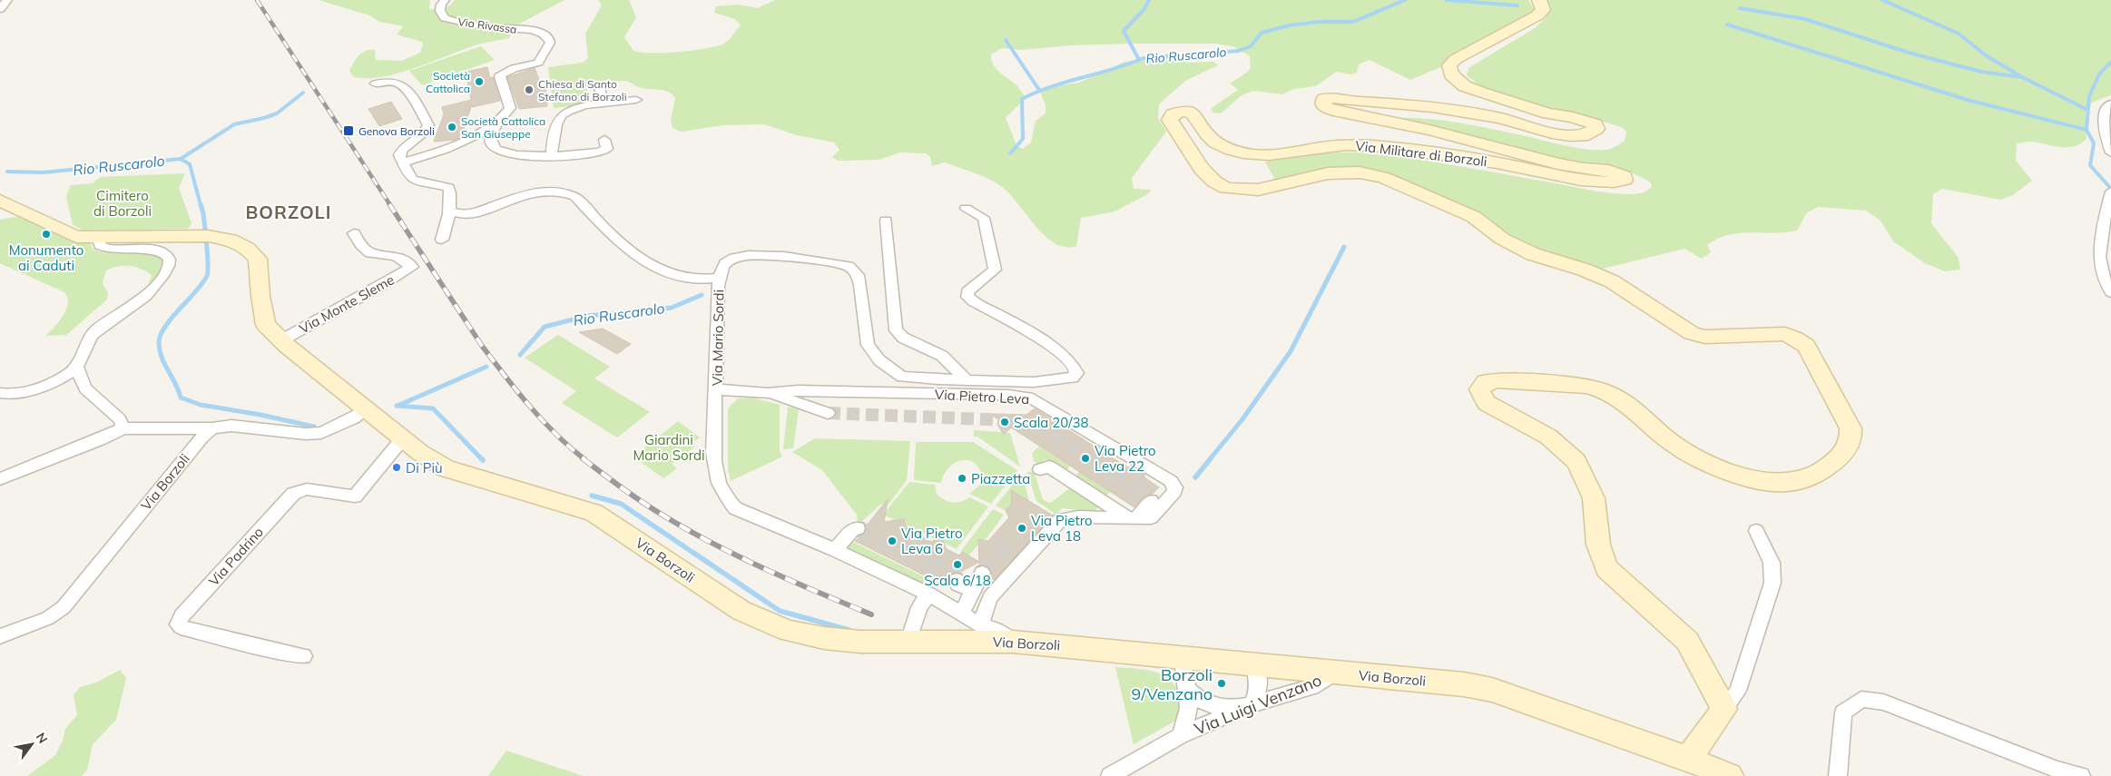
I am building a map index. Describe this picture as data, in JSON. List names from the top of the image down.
{
  "streets": {
    "street": [
      "Via Rivassa",
      "Via Militare di Borzoli",
      "Via Monte Sleme",
      "Via Mario Sordi",
      "Via Pietro Leva",
      "Via Borzoli",
      "Via Padrino",
      "Via Luigi Venzano"
    ]
  },
  "crossings": [
    ["Via Monte Sleme", "Via Borzoli"],
    ["Via Mario Sordi", "Via Pietro Leva"],
    ["Via Mario Sordi", "Via Borzoli"],
    ["Via Borzoli", "Via Padrino"],
    ["Via Borzoli", "Via Luigi Venzano"]
  ],
  "districts": ["BORZOLI"],
  "water": ["Rio Ruscarolo"],
  "parks": ["Cimitero di Borzoli", "Giardini Mario Sordi"],
  "places": {
    "other": [
      "Società Cattolica",
      "Chiesa di Santo Stefano di Borzoli",
      "Società Cattolica San Giuseppe",
      "Monumento ai Caduti",
      "Scala 20/38",
      "Via Pietro Leva 22",
      "Di Più",
      "Piazzetta",
      "Via Pietro Leva 18",
      "Via Pietro Leva 6",
      "Scala 6/18",
      "Borzoli 9/Venzano"
    ],
    "transit": ["Genova Borzoli"]
  },
  "north": "top right"
}
